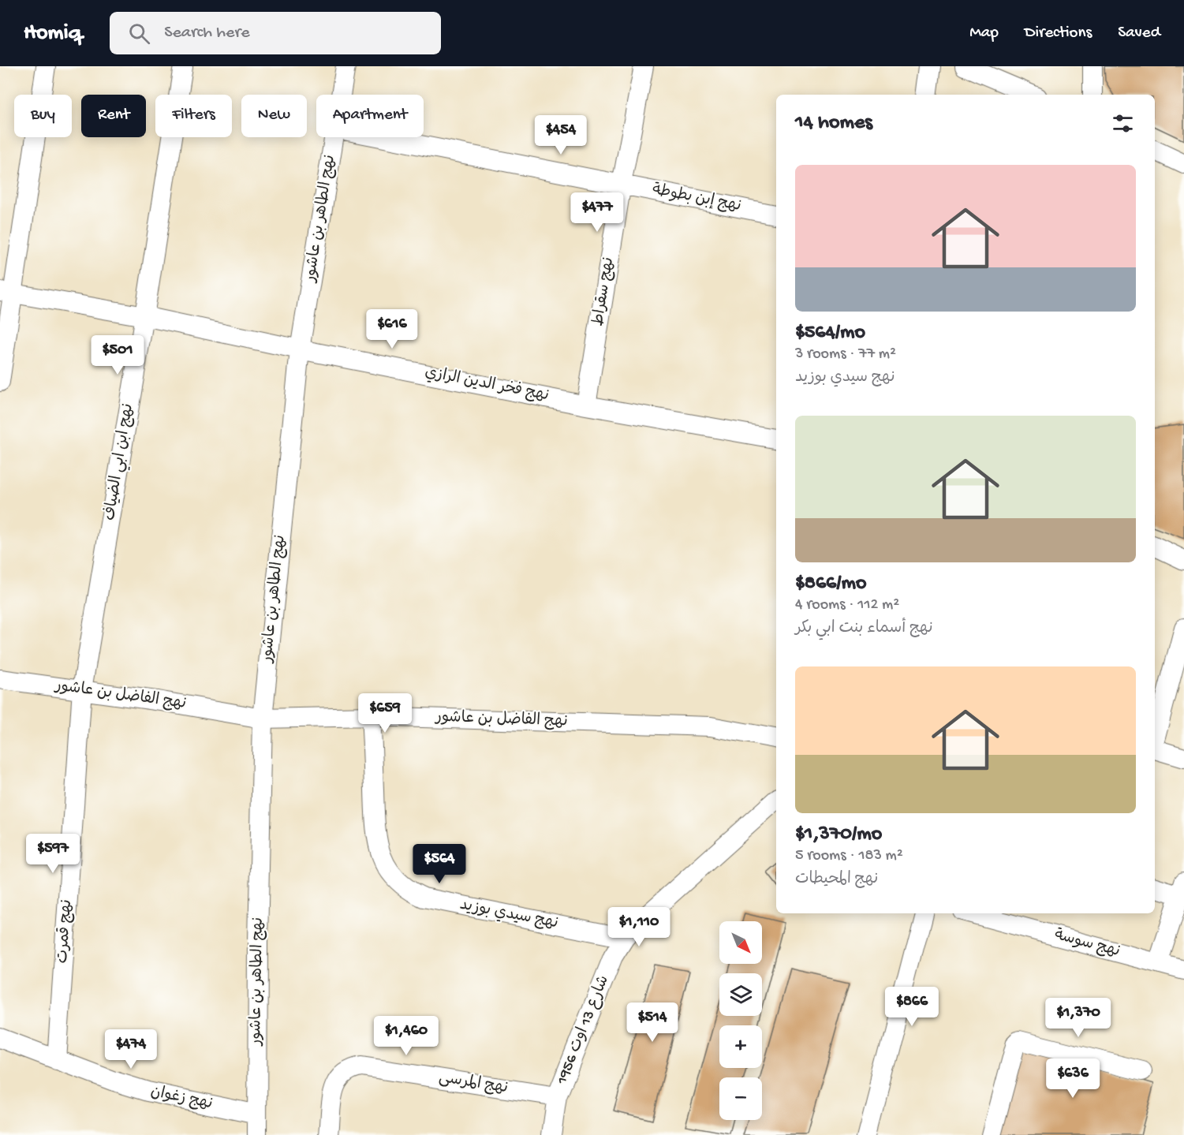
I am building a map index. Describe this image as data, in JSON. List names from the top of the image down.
{
  "streets": {
    "street": [
      "نهج إبن بطوطة",
      "نهج الطاهر بن عاشور",
      "نهج سقراط",
      "نهج فخر الدين الرازي",
      "نهج ابن ابي الضياف",
      "نهج الفاضل بن عاشور",
      "نهج سيدي بوزيد",
      "نهج قمرت",
      "نهج سوسة",
      "شارع 13 اوت 1956",
      "نهج المرسى",
      "نهج زغوان"
    ]
  },
  "crossings": [
    ["نهج إبن بطوطة", "نهج سقراط"],
    ["نهج الطاهر بن عاشور", "نهج فخر الدين الرازي"],
    ["نهج الطاهر بن عاشور", "نهج الفاضل بن عاشور"],
    ["نهج الطاهر بن عاشور", "نهج زغوان"],
    ["نهج سقراط", "نهج فخر الدين الرازي"],
    ["نهج فخر الدين الرازي", "نهج ابن ابي الضياف"],
    ["نهج ابن ابي الضياف", "نهج الفاضل بن عاشور"],
    ["نهج ابن ابي الضياف", "نهج قمرت"],
    ["نهج الفاضل بن عاشور", "نهج سيدي بوزيد"],
    ["نهج الفاضل بن عاشور", "نهج قمرت"],
    ["نهج سيدي بوزيد", "شارع 13 اوت 1956"],
    ["نهج قمرت", "نهج زغوان"],
    ["شارع 13 اوت 1956", "نهج المرسى"]
  ],
  "north": "bottom right",
  "page": {
    "header": "Homiq",
    "search": "Search here",
    "nav": ["Map", "Directions", "Saved"],
    "chip": [
      "Buy",
      "Rent",
      "Filters",
      "New",
      "Apartment"
    ],
    "heading": "14 homes",
    "price": [
      "$454",
      "$477",
      "$616",
      "$501",
      "$659",
      "$597",
      "$564",
      "$1,110",
      "$866",
      "$1,370",
      "$514",
      "$1,460",
      "$474",
      "$636"
    ],
    "list": [
      {
        "name": "$564/mo",
        "note": "3 rooms · 77 m² · نهج سيدي بوزيد"
      },
      {
        "name": "$866/mo",
        "note": "4 rooms · 112 m² · نهج أسماء بنت ابي بكر"
      },
      {
        "name": "$1,370/mo",
        "note": "5 rooms · 183 m² · نهج المحيطات"
      }
    ],
    "map_buttons": ["+", "−"]
  }
}
